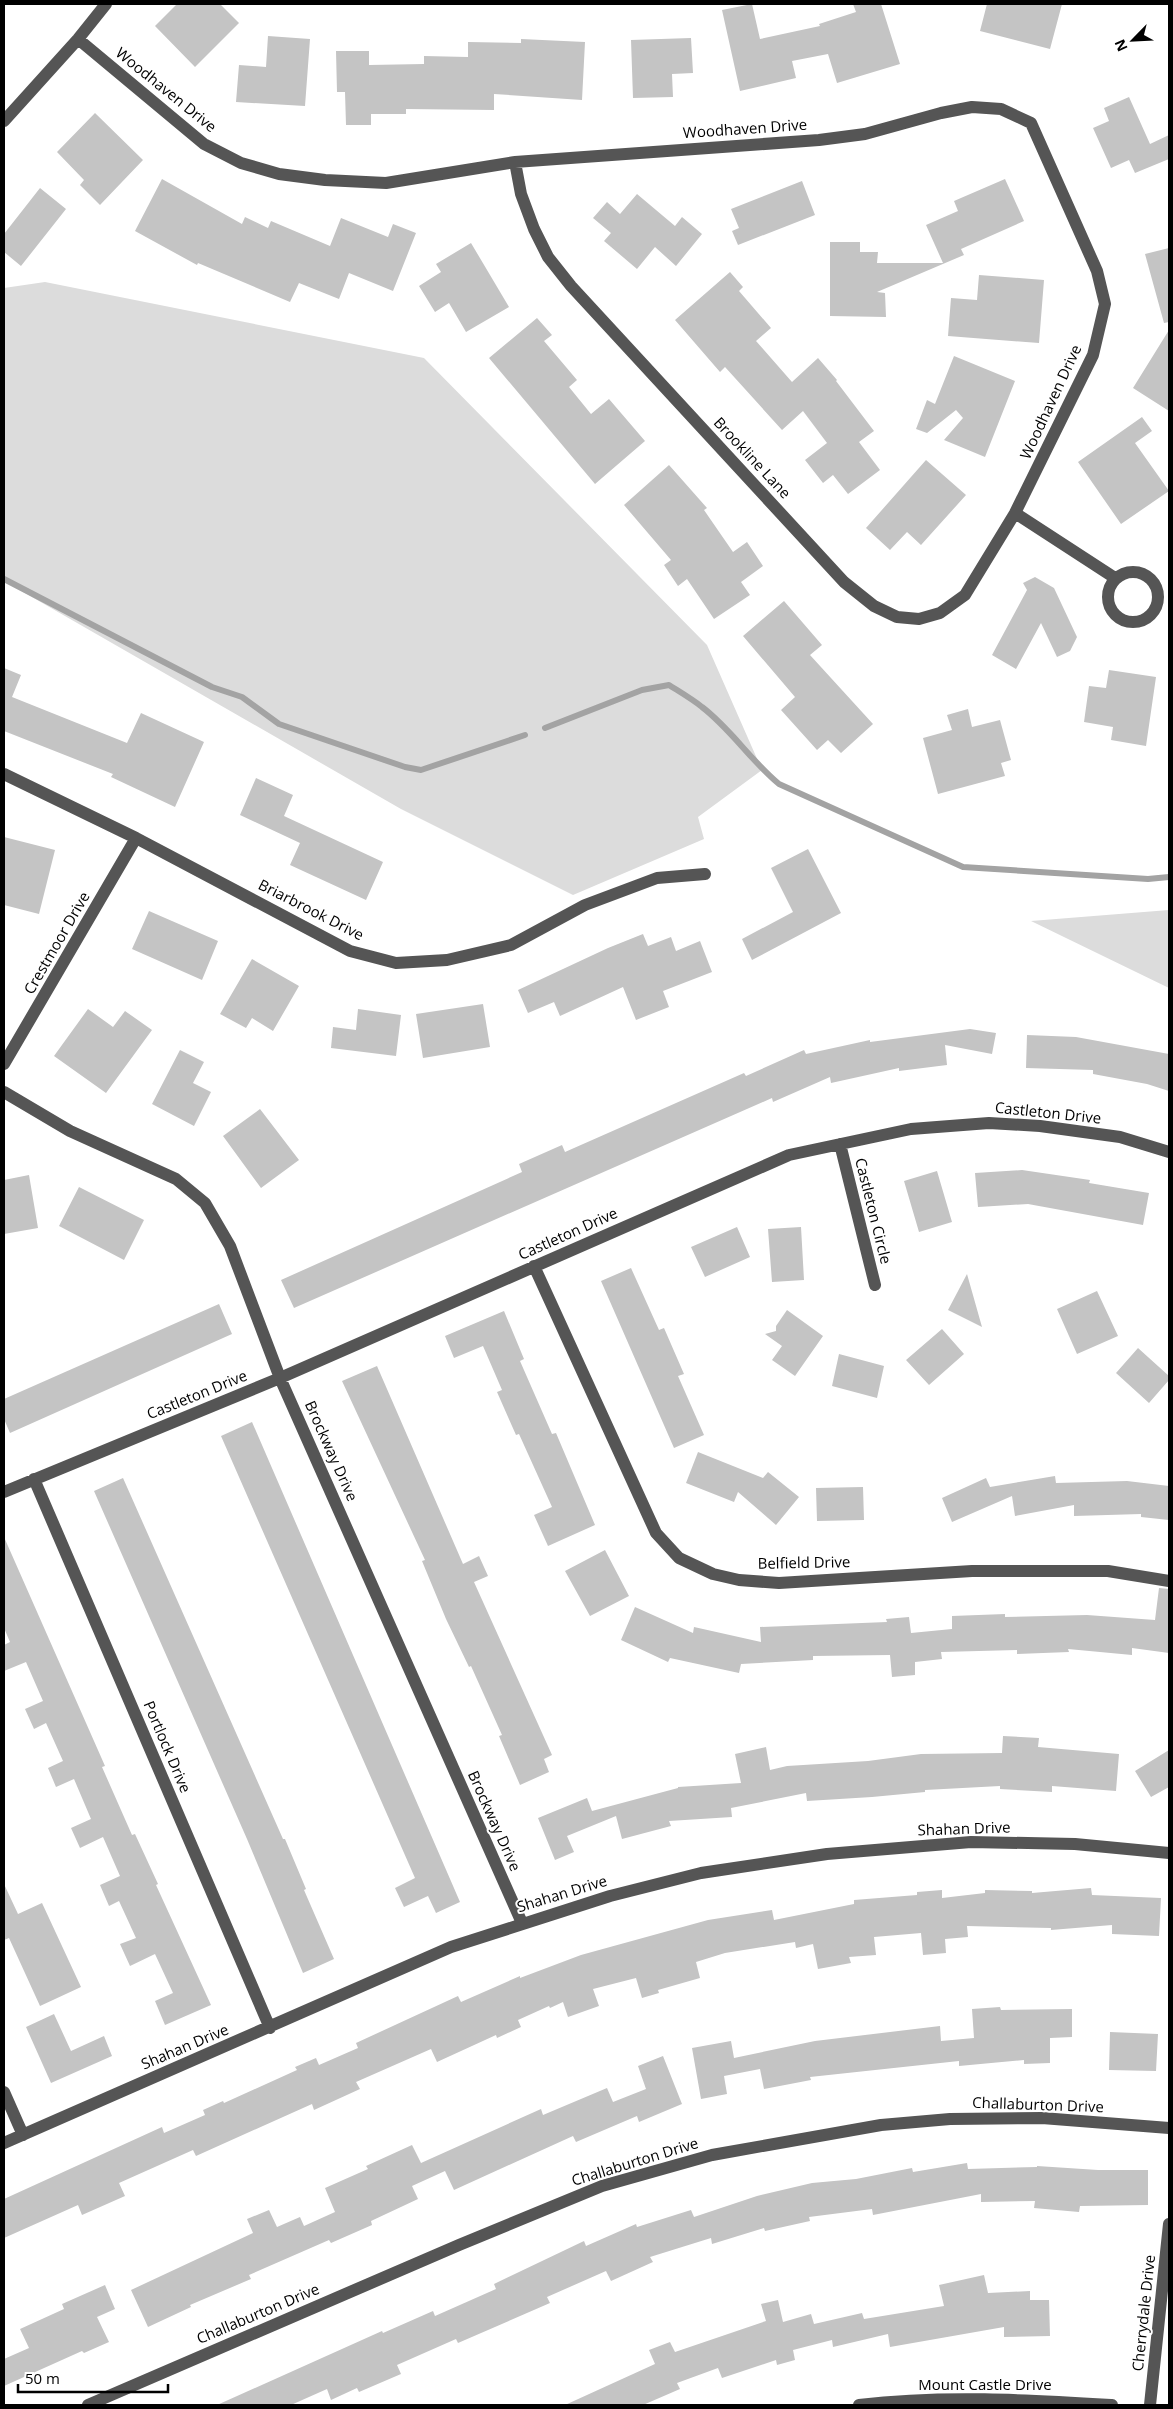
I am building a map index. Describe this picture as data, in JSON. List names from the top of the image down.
{
  "streets": {
    "street": [
      "Woodhaven Drive",
      "Brookline Lane",
      "Briarbrook Drive",
      "Crestmoor Drive",
      "Castleton Drive",
      "Castleton Circle",
      "Brockway Drive",
      "Belfield Drive",
      "Portlock Drive",
      "Shahan Drive",
      "Challaburton Drive",
      "Cherrydale Drive",
      "Mount Castle Drive"
    ]
  },
  "crossings": [
    ["Woodhaven Drive", "Brookline Lane"],
    ["Briarbrook Drive", "Crestmoor Drive"],
    ["Castleton Drive", "Castleton Circle"],
    ["Castleton Drive", "Brockway Drive"],
    ["Castleton Drive", "Belfield Drive"],
    ["Castleton Drive", "Portlock Drive"],
    ["Brockway Drive", "Shahan Drive"],
    ["Portlock Drive", "Shahan Drive"]
  ],
  "scale_bar": "50 m",
  "north": "bottom left"
}
